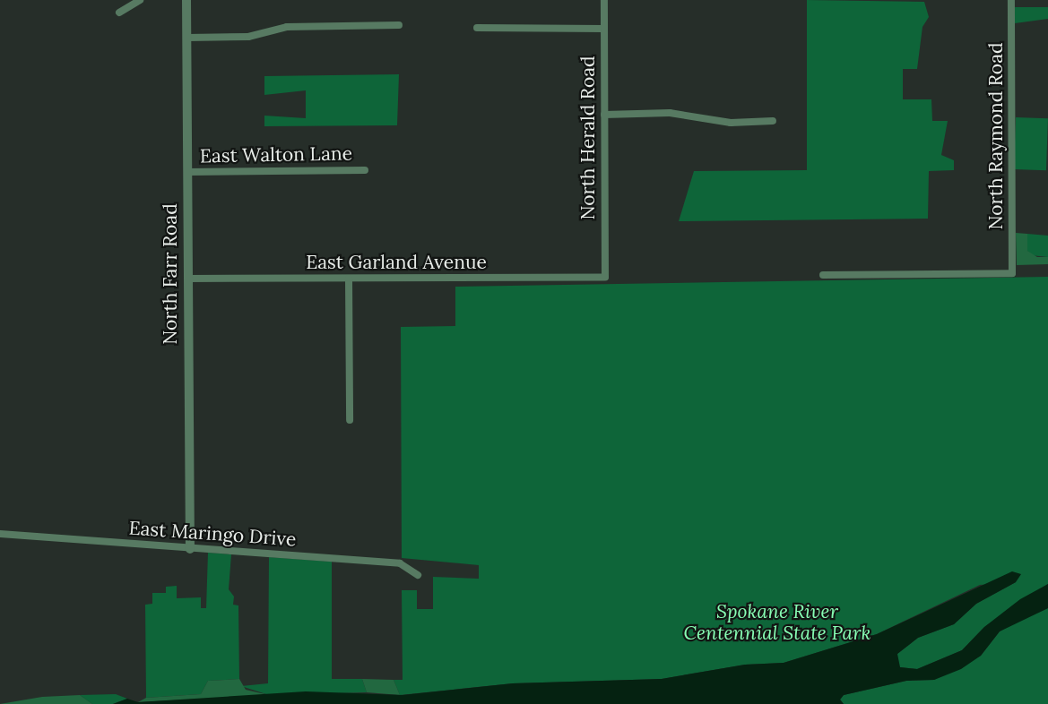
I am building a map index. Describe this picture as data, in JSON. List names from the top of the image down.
{
  "streets": {
    "street": [
      "North Raymond Road",
      "North Herald Road",
      "East Walton Lane",
      "East Garland Avenue",
      "North Farr Road",
      "East Maringo Drive"
    ]
  },
  "crossings": [
    ["North Herald Road", "East Garland Avenue"],
    ["East Walton Lane", "North Farr Road"],
    ["East Garland Avenue", "North Farr Road"],
    ["North Farr Road", "East Maringo Drive"]
  ],
  "parks": ["Spokane River Centennial State Park"]
}
